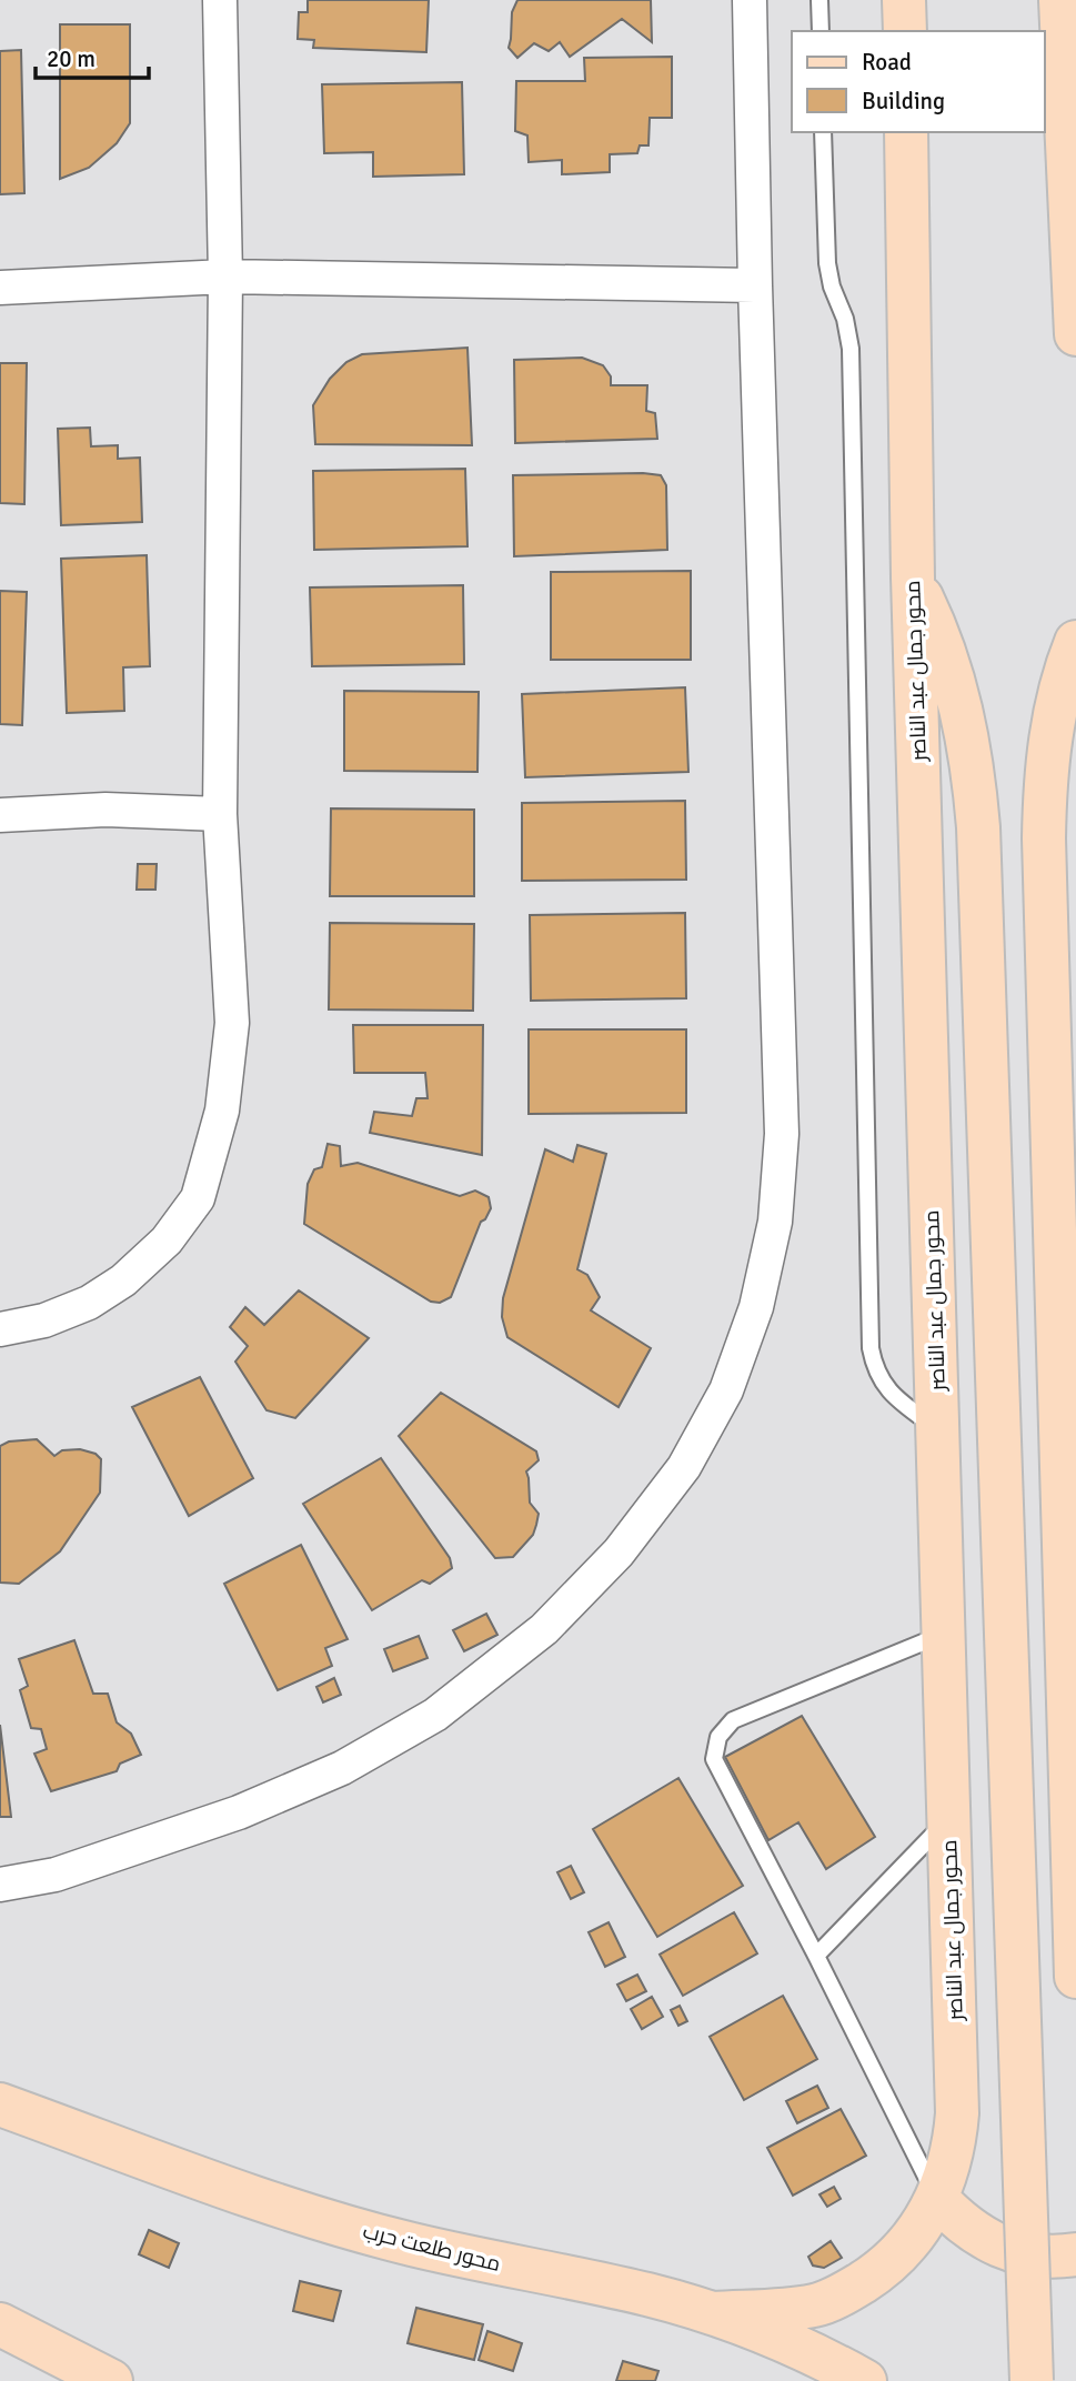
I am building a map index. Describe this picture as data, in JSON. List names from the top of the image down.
{
  "streets": {
    "main road": ["محور جمال عبد الناصر", "محور طلعت حرب"]
  },
  "crossings": [
    ["محور جمال عبد الناصر", "محور طلعت حرب"]
  ],
  "legend": ["Road", "Building"],
  "scale_bar": "20 m"
}
